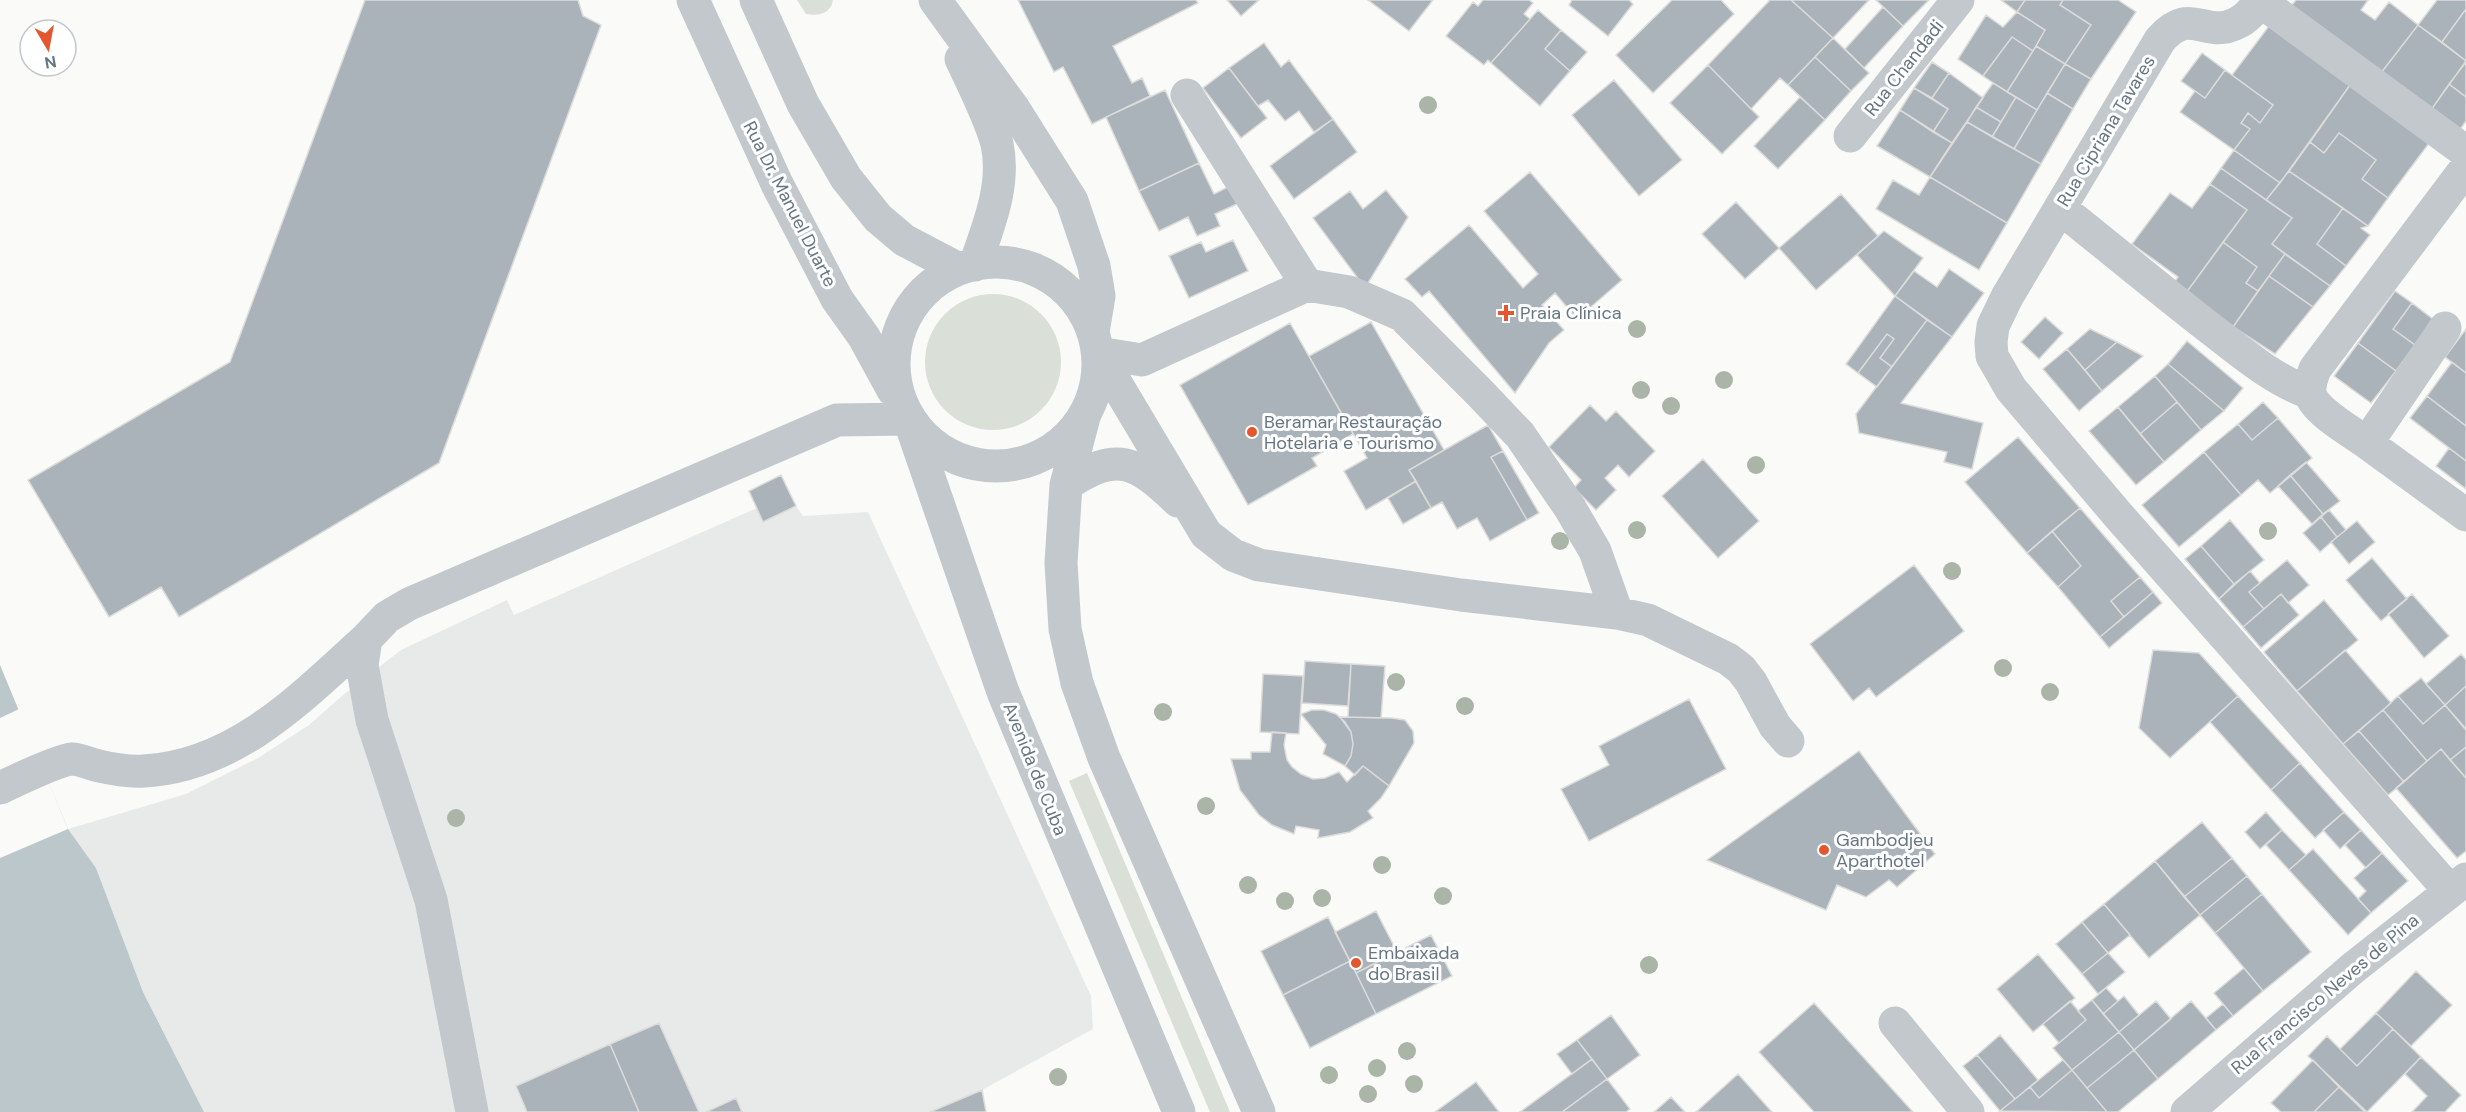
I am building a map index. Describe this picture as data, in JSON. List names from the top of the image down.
{
  "streets": {
    "street": [
      "Rua Chandadi",
      "Rua Cipriana Tavares",
      "Rua Dr. Manuel Duarte",
      "Avenida de Cuba",
      "Rua Francisco Neves de Pina"
    ]
  },
  "crossings": [
    ["Rua Cipriana Tavares", "Rua Francisco Neves de Pina"],
    ["Rua Dr. Manuel Duarte", "Avenida de Cuba"]
  ],
  "places": {
    "health": ["Praia Clínica"],
    "other": ["Beramar Restauração Hotelaria e Tourismo", "Gambodjeu Aparthotel", "Embaixada do Brasil"]
  },
  "north": "bottom"
}
